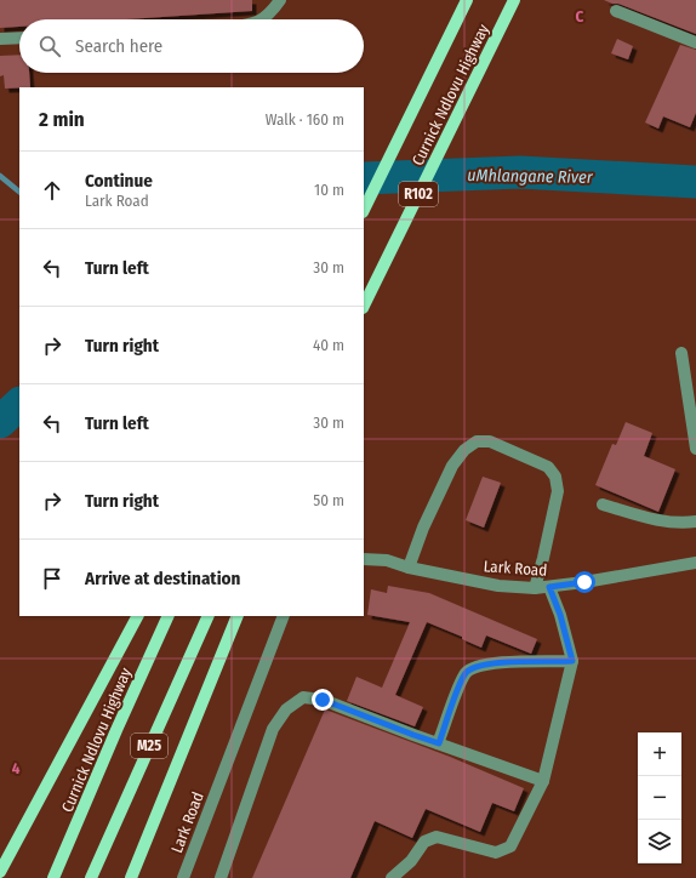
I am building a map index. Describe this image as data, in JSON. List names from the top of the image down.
{
  "streets": {
    "main road": ["Curnick Ndlovu Highway", "R102", "M25"],
    "lane": ["Lark Road"]
  },
  "water": ["uMhlangane River"],
  "page": {
    "search": "Search here",
    "heading": ["2 min", "Walk · 160 m"],
    "list": [
      ["Continue", "Lark Road", "10 m"],
      ["Turn left", "30 m"],
      ["Turn right", "40 m"],
      ["Turn left", "30 m"],
      ["Turn right", "50 m"],
      "Arrive at destination"
    ],
    "map_buttons": ["+", "−"]
  },
  "grid": {
    "columns": ["C"],
    "rows": ["4"]
  }
}
